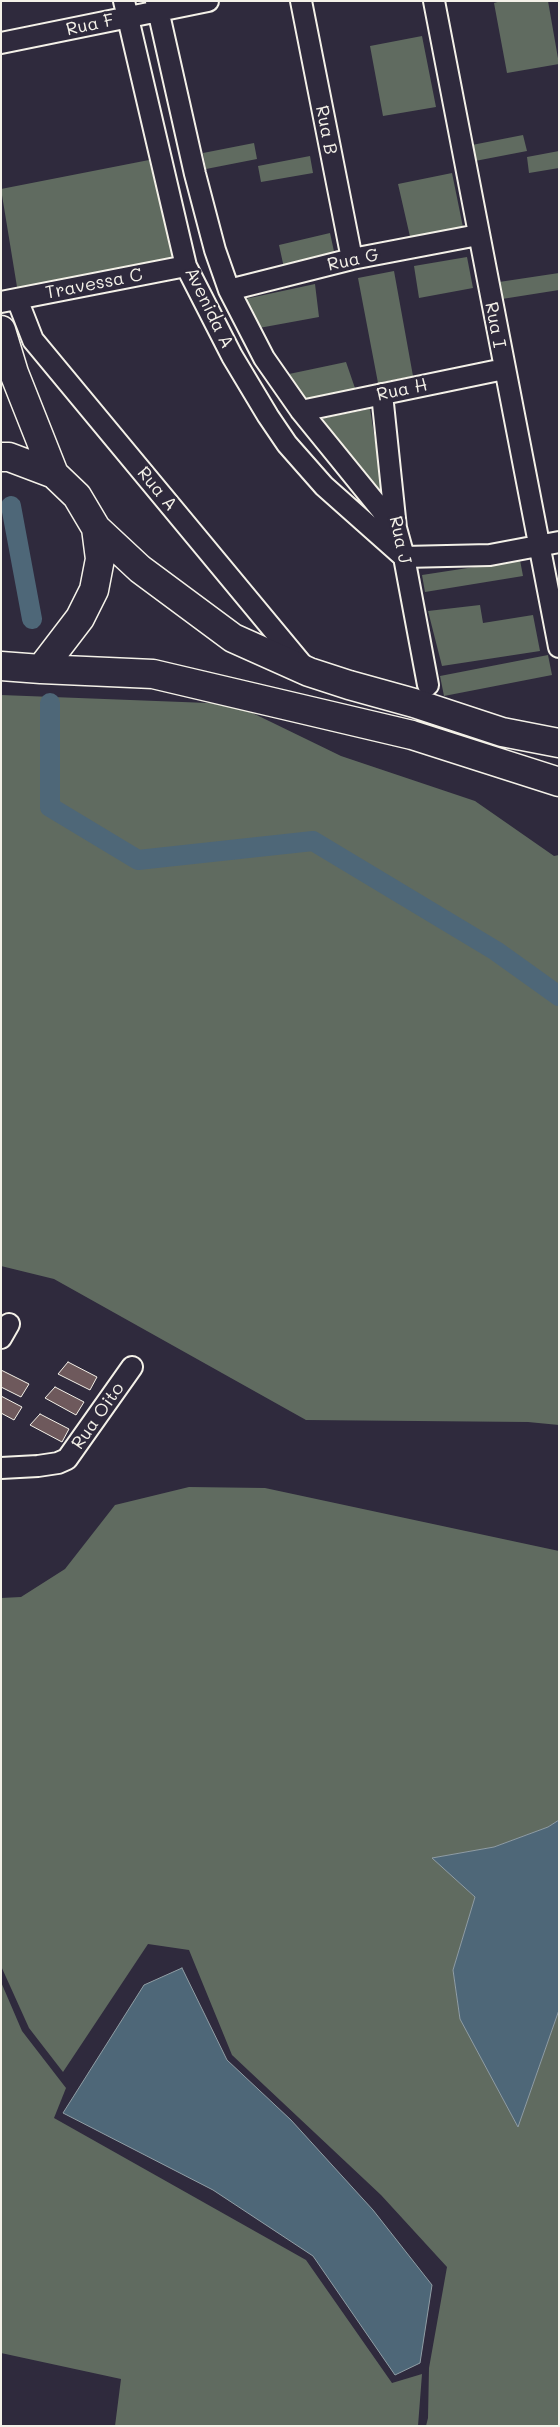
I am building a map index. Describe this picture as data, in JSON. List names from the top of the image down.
{
  "streets": {
    "street": [
      "Rua F",
      "Rua B",
      "Rua G",
      "Travessa C",
      "Avenida A",
      "Rua I",
      "Rua H",
      "Rua A",
      "Rua J",
      "Rua Oito"
    ]
  },
  "crossings": [
    ["Rua F", "Avenida A"],
    ["Rua B", "Rua G"],
    ["Rua G", "Avenida A"],
    ["Rua G", "Rua I"],
    ["Travessa C", "Avenida A"],
    ["Travessa C", "Rua A"],
    ["Avenida A", "Rua H"],
    ["Avenida A", "Rua J"],
    ["Rua I", "Rua H"],
    ["Rua H", "Rua J"]
  ]
}
